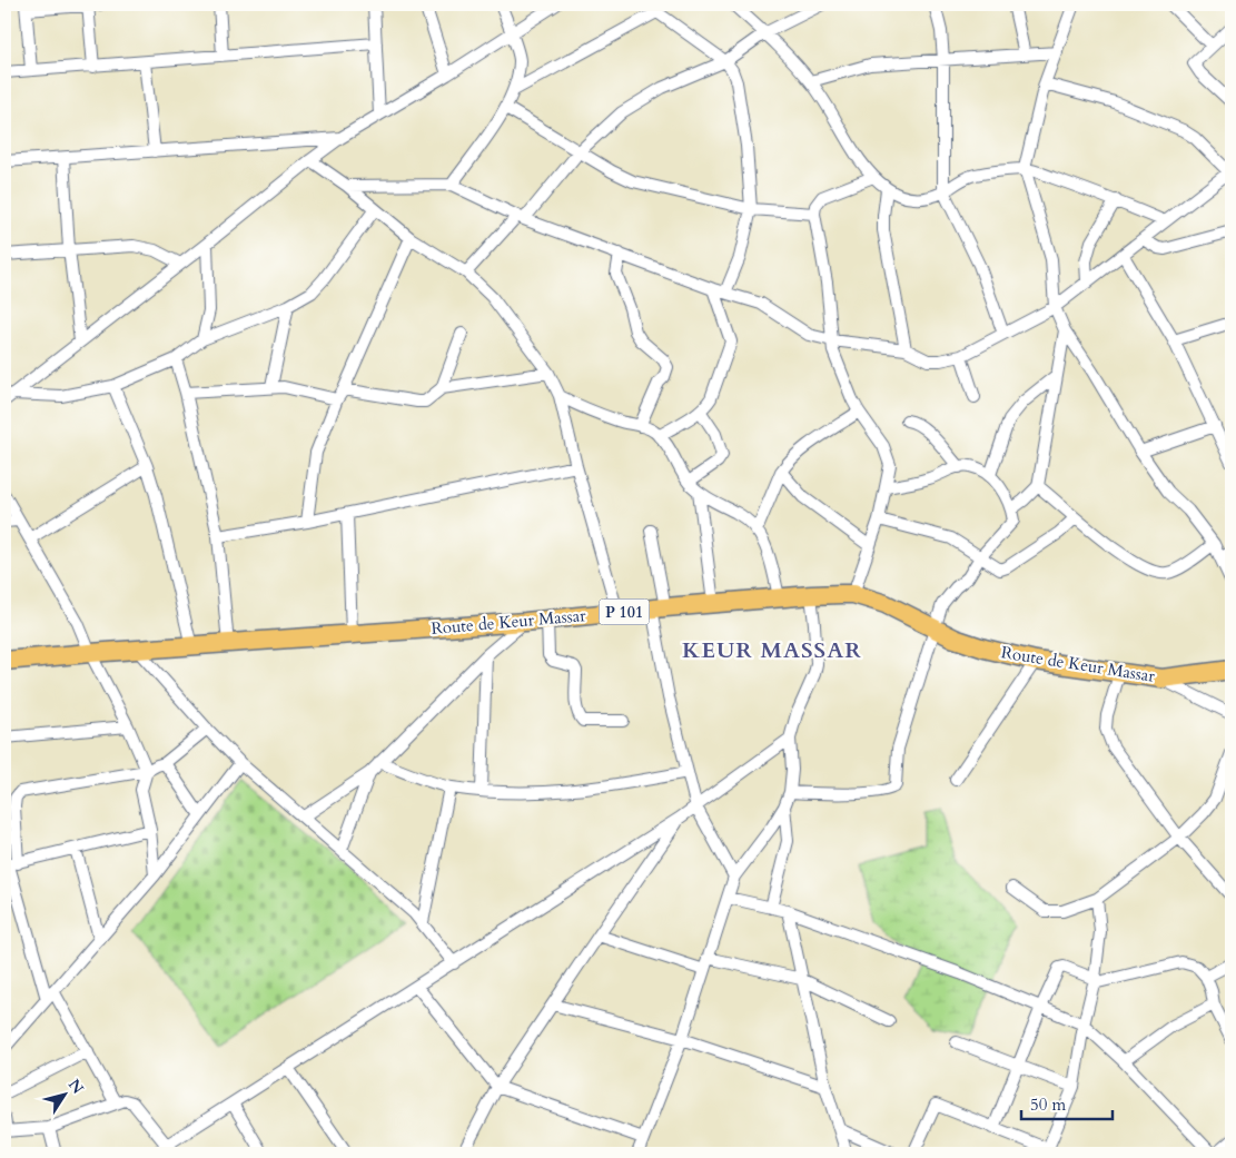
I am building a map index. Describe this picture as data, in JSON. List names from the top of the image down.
{
  "streets": {
    "main road": ["P 101", "Route de Keur Massar"]
  },
  "districts": ["KEUR MASSAR"],
  "scale_bar": "50 m",
  "north": "top right"
}
